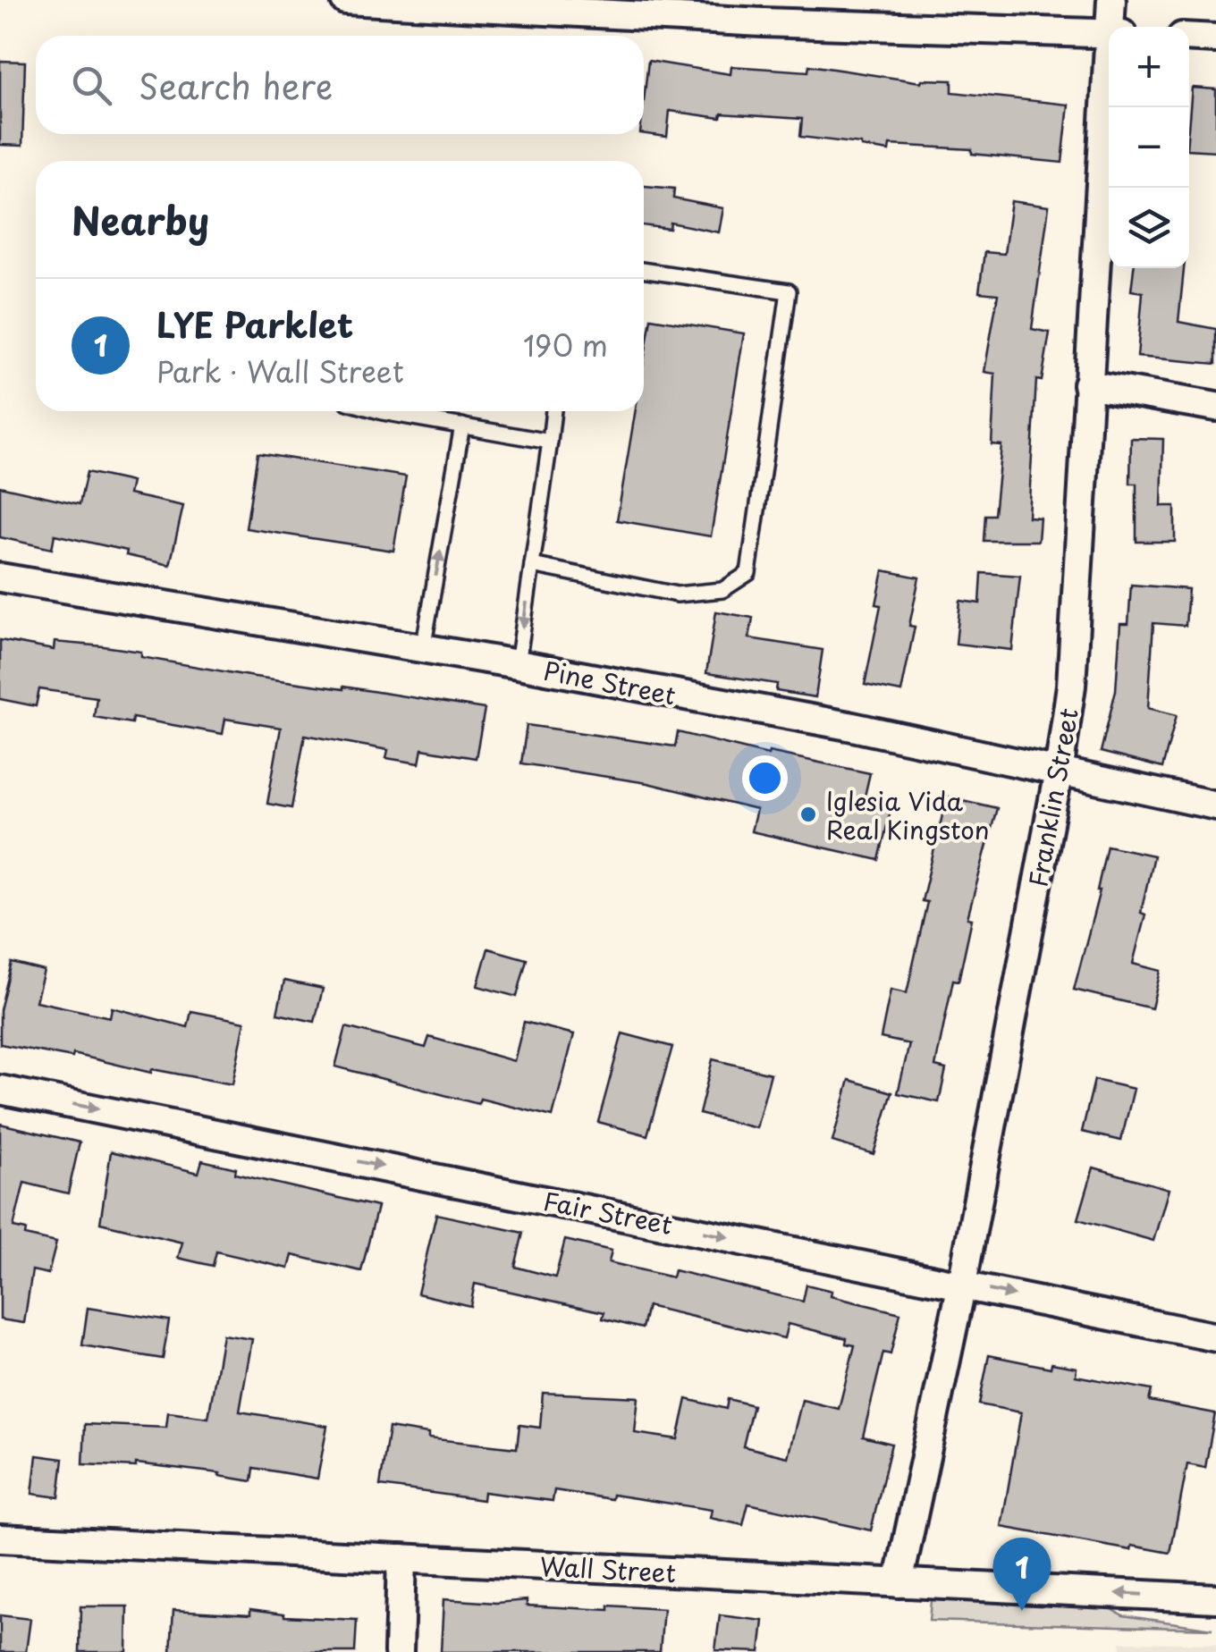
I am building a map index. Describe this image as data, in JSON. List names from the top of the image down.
{
  "streets": {
    "street": [
      "Pine Street",
      "Franklin Street",
      "Fair Street",
      "Wall Street"
    ]
  },
  "crossings": [
    ["Pine Street", "Franklin Street"],
    ["Franklin Street", "Fair Street"],
    ["Franklin Street", "Wall Street"]
  ],
  "one_way": ["Fair Street"],
  "places": ["Iglesia Vida Real Kingston"],
  "page": {
    "map_buttons": ["+", "−"],
    "search": "Search here",
    "heading": "Nearby",
    "list": [
      {
        "mark": "1",
        "name": "LYE Parklet",
        "note": "Park · Wall Street",
        "value": "190 m"
      }
    ],
    "pins": "1"
  }
}
